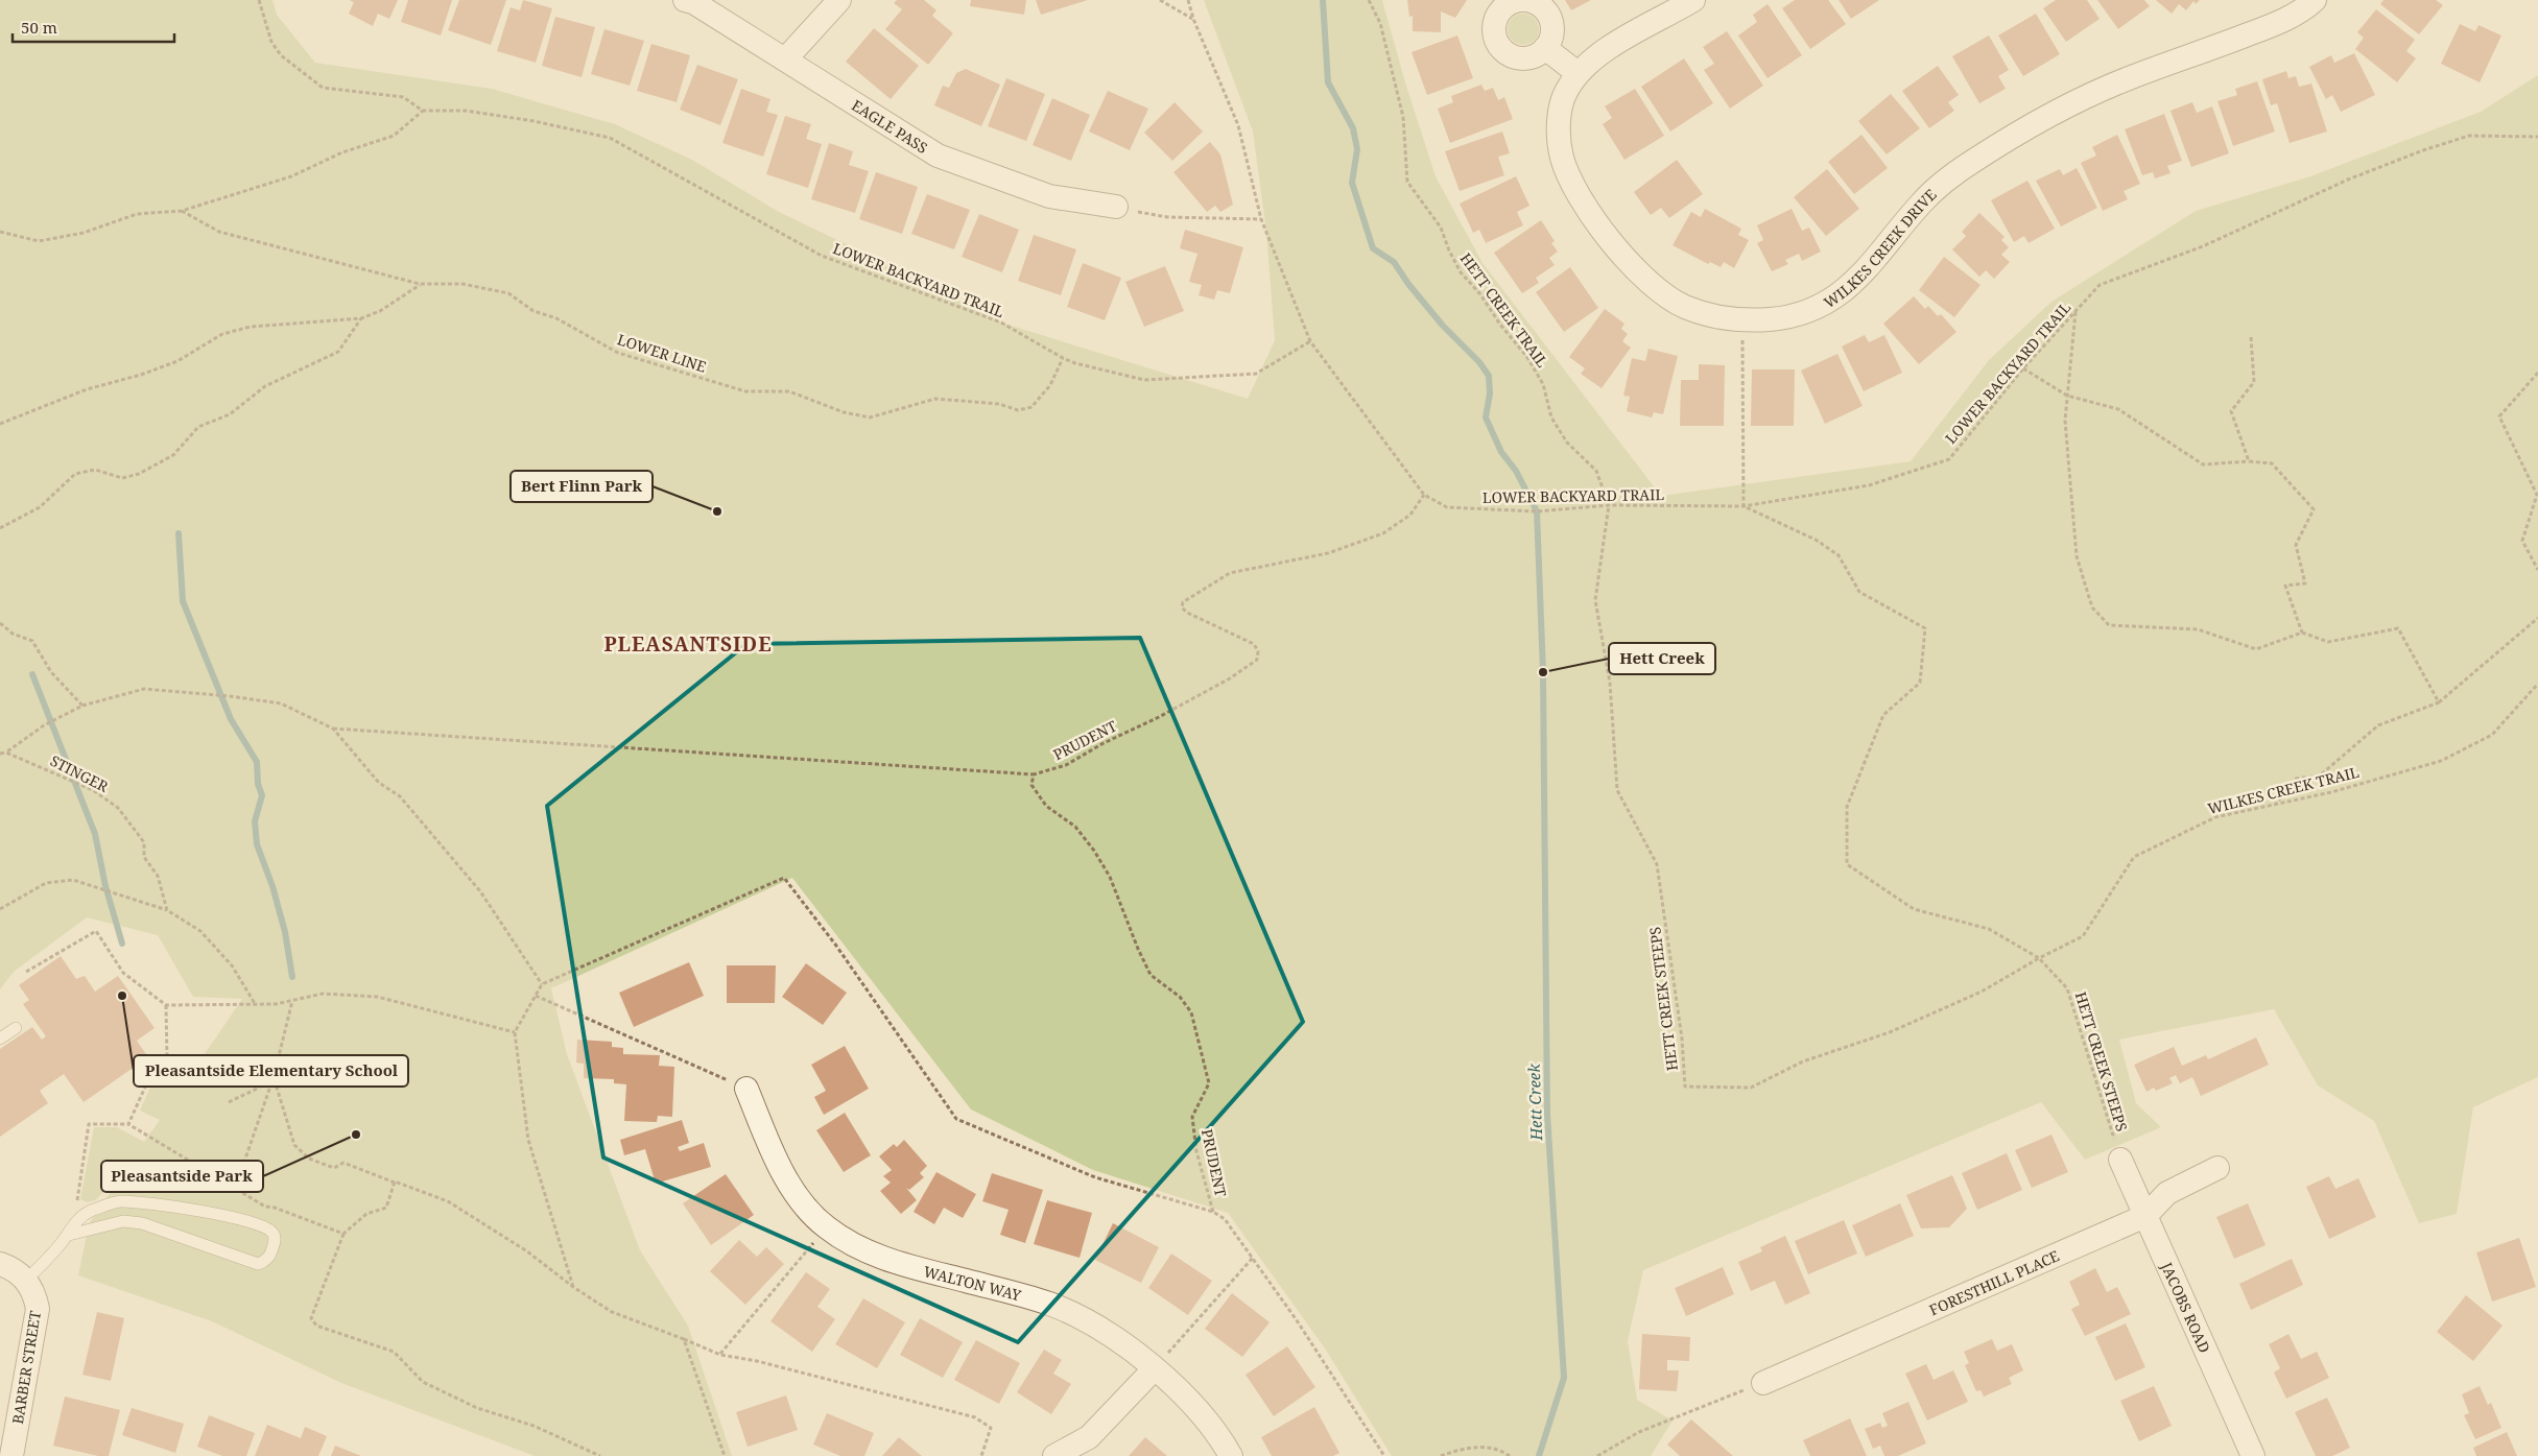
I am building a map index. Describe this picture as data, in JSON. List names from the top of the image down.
{
  "streets": {
    "street": [
      "EAGLE PASS",
      "WILKES CREEK DRIVE",
      "FORESTHILL PLACE",
      "WALTON WAY",
      "JACOBS ROAD",
      "BARBER STREET"
    ],
    "path": [
      "LOWER BACKYARD TRAIL",
      "HETT CREEK TRAIL",
      "LOWER LINE",
      "PRUDENT",
      "STINGER",
      "WILKES CREEK TRAIL",
      "HETT CREEK STEEPS"
    ]
  },
  "crossings": [
    ["LOWER BACKYARD TRAIL", "HETT CREEK TRAIL"],
    ["LOWER BACKYARD TRAIL", "LOWER LINE"],
    ["LOWER BACKYARD TRAIL", "PRUDENT"],
    ["LOWER BACKYARD TRAIL", "HETT CREEK STEEPS"],
    ["HETT CREEK TRAIL", "HETT CREEK STEEPS"],
    ["WILKES CREEK TRAIL", "HETT CREEK STEEPS"],
    ["HETT CREEK STEEPS", "JACOBS ROAD"],
    ["FORESTHILL PLACE", "JACOBS ROAD"]
  ],
  "districts": ["PLEASANTSIDE"],
  "water": ["Hett Creek"],
  "places": [
    "Bert Flinn Park",
    "Hett Creek",
    "Pleasantside Elementary School",
    "Pleasantside Park"
  ],
  "scale_bar": "50 m"
}
